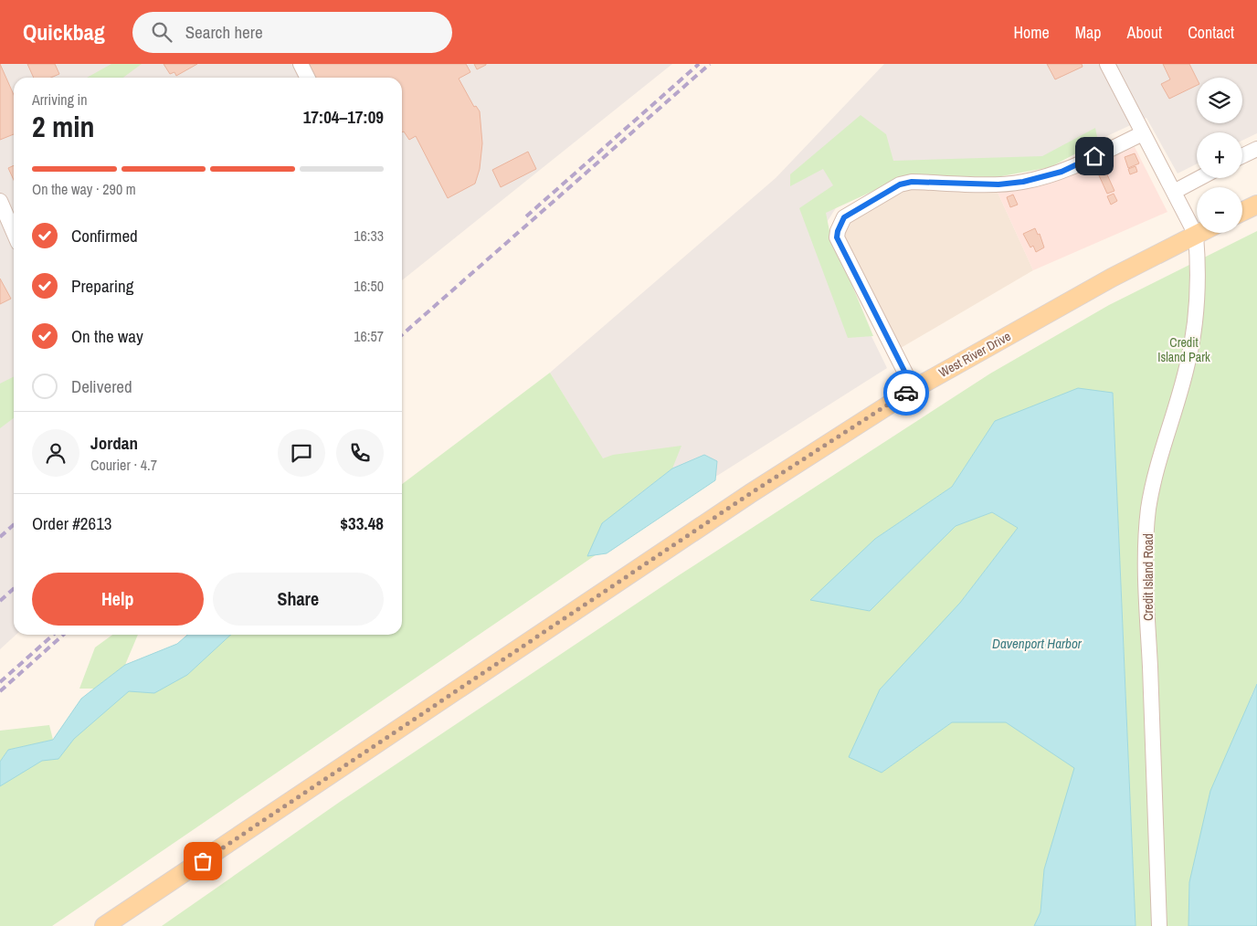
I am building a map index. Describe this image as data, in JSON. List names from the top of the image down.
{
  "streets": {
    "main road": ["West River Drive"],
    "street": ["Credit Island Road"]
  },
  "crossings": [
    ["West River Drive", "Credit Island Road"]
  ],
  "water": ["Davenport Harbor"],
  "parks": ["Credit Island Park"],
  "page": {
    "header": "Quickbag",
    "search": "Search here",
    "nav": [
      "Home",
      "Map",
      "About",
      "Contact"
    ],
    "map_buttons": ["+", "−"],
    "heading": ["2 min", "Arriving in", "17:04–17:09"],
    "panel": [
      "Jordan",
      "Courier · 4.7",
      "Order #2613",
      "$33.48"
    ],
    "bar": "On the way · 290 m",
    "list": [
      ["Confirmed", "16:33"],
      ["Preparing", "16:50"],
      ["On the way", "16:57"],
      "Delivered"
    ],
    "buttons": ["Help", "Share"]
  }
}
